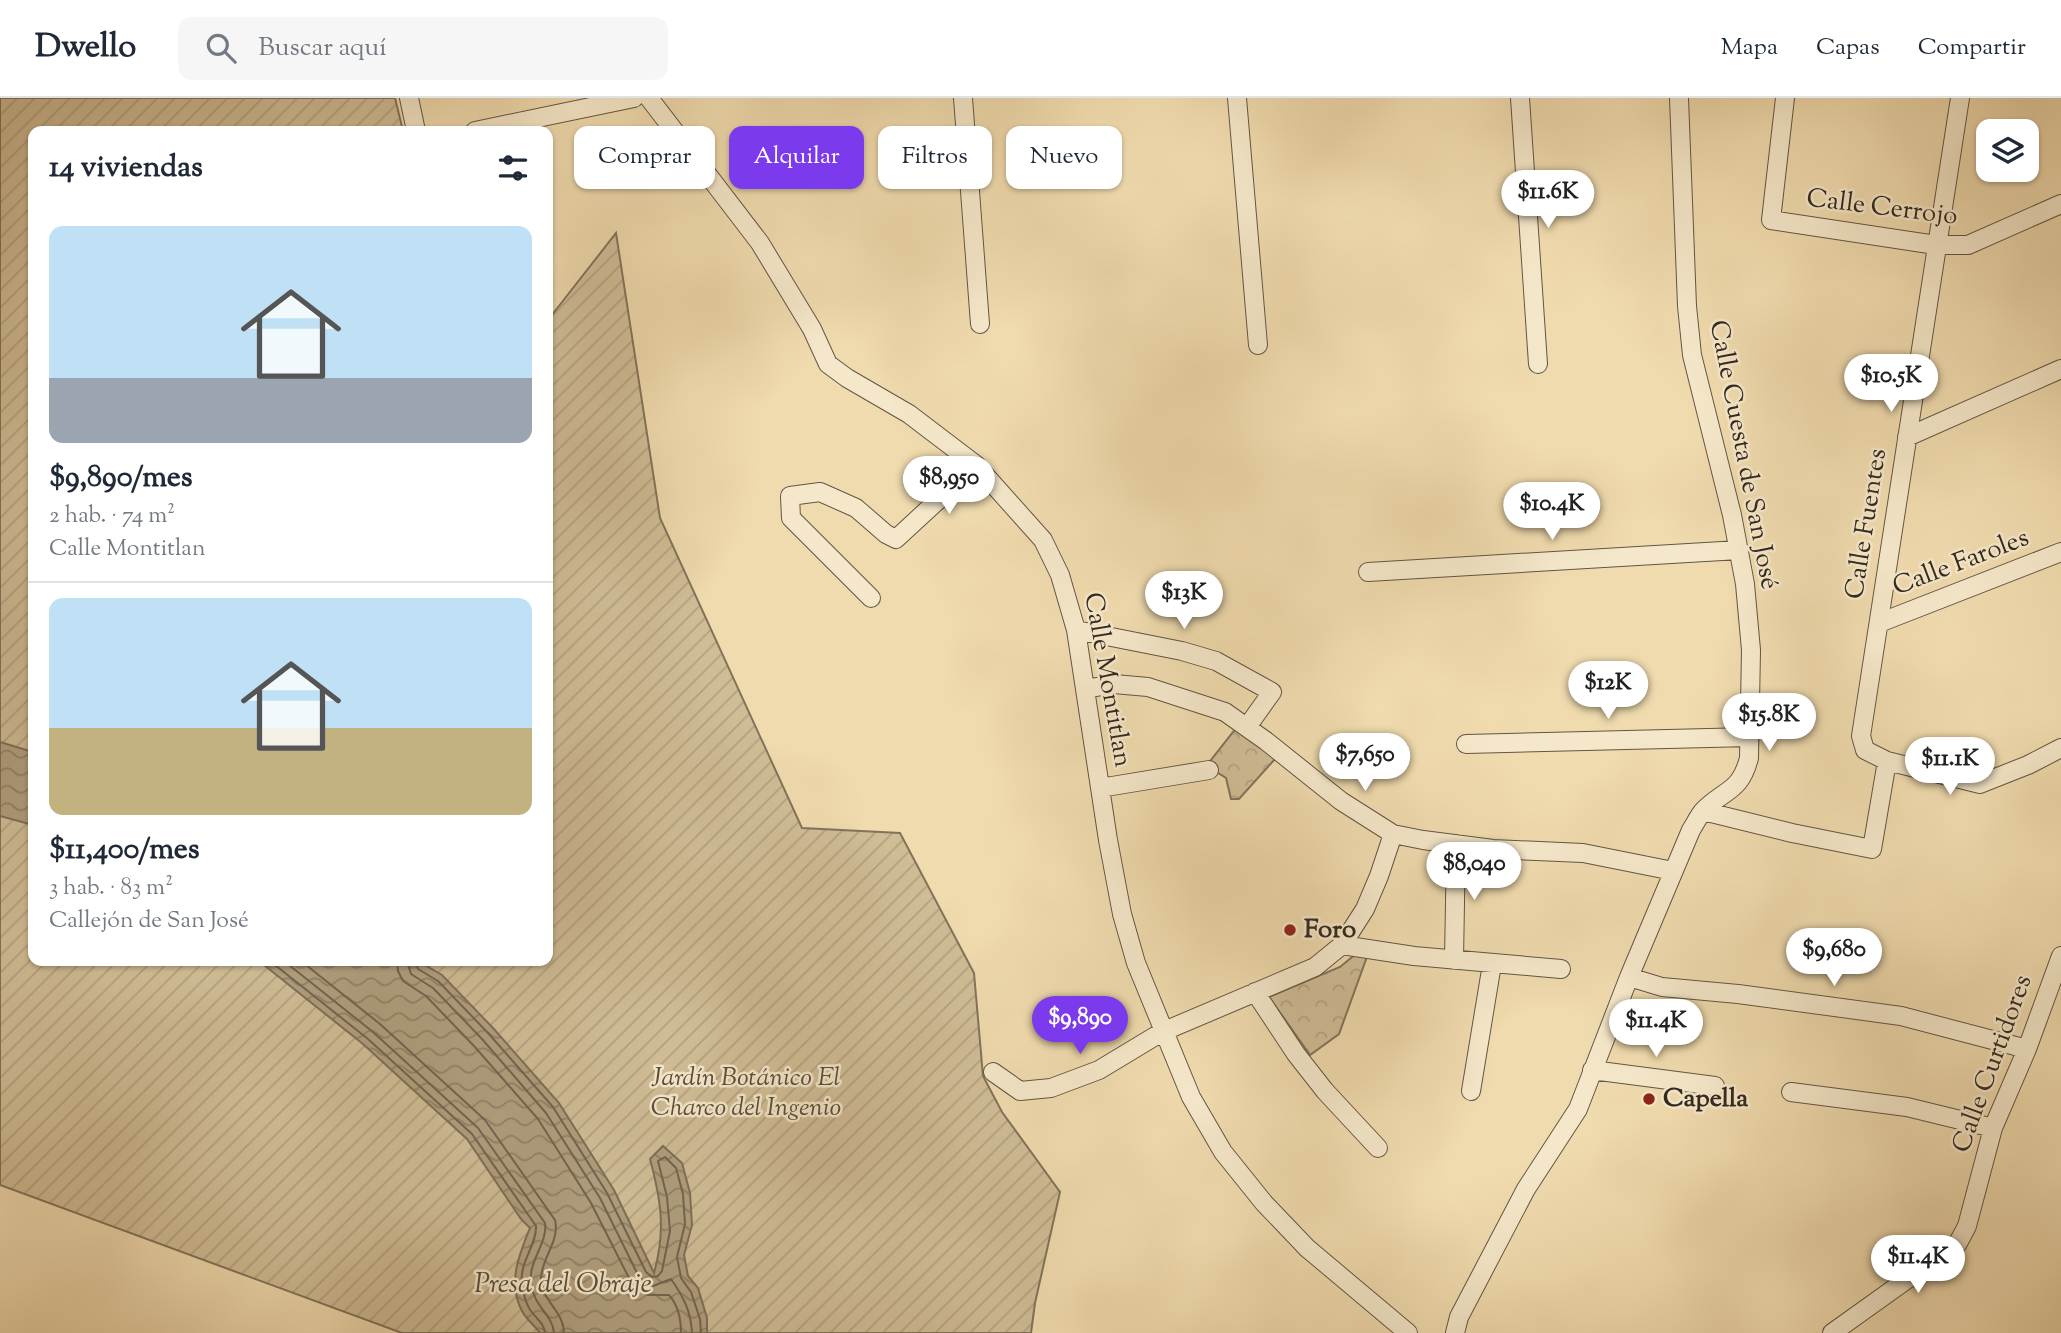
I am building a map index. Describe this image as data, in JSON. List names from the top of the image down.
{
  "streets": {
    "street": [
      "Calle Cerrojo",
      "Calle Cuesta de San José",
      "Calle Fuentes",
      "Calle Faroles",
      "Calle Montitlan",
      "Calle Curtidores"
    ]
  },
  "crossings": [
    ["Calle Cerrojo", "Calle Fuentes"],
    ["Calle Fuentes", "Calle Faroles"]
  ],
  "water": ["Presa del Obraje"],
  "parks": ["Jardín Botánico El Charco del Ingenio"],
  "places": ["Foro", "Capella"],
  "page": {
    "header": "Dwello",
    "search": "Buscar aquí",
    "nav": ["Mapa", "Capas", "Compartir"],
    "chip": [
      "Comprar",
      "Alquilar",
      "Filtros",
      "Nuevo"
    ],
    "heading": "14 viviendas",
    "price": [
      "$11.6K",
      "$10.5K",
      "$8,950",
      "$10.4K",
      "$13K",
      "$12K",
      "$15.8K",
      "$7,650",
      "$11.1K",
      "$8,040",
      "$9,680",
      "$9,890",
      "$11.4K",
      "$11.4K"
    ],
    "list": [
      {
        "name": "$9,890/mes",
        "note": "2 hab. · 74 m² · Calle Montitlan"
      },
      {
        "name": "$11,400/mes",
        "note": "3 hab. · 83 m² · Callejón de San José"
      }
    ]
  }
}
